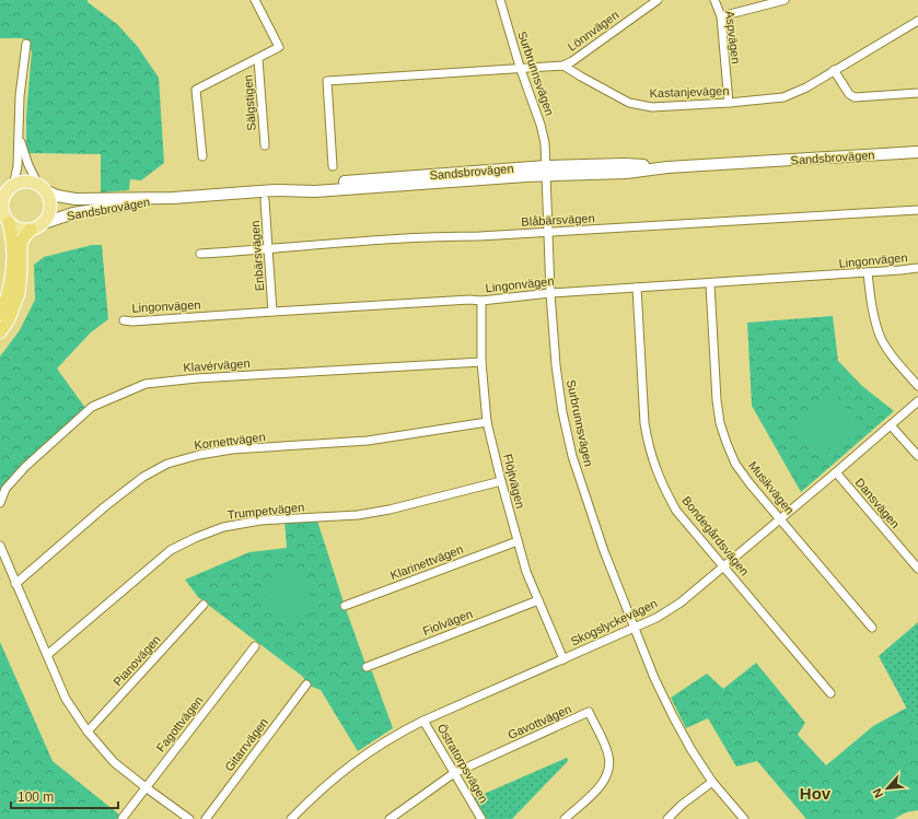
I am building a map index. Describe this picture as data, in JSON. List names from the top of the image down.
{
  "streets": {
    "main road": ["Sandsbrovägen"],
    "street": [
      "Lönnvägen",
      "Aspvägen",
      "Surbrunnsvägen",
      "Kastanjevägen",
      "Sälgstigen",
      "Blåbärsvägen",
      "Enbärsvägen",
      "Lingonvägen",
      "Klavérvägen",
      "Kornettvägen",
      "Flöjtvägen",
      "Musikvägen",
      "Dansvägen",
      "Trumpetvägen",
      "Bondegårdsvägen",
      "Klarinettvägen",
      "Fiolvägen",
      "Skogslyckevägen",
      "Pianovägen",
      "Gavottvägen",
      "Fagottvägen",
      "Gitarrvägen",
      "Östratorpsvägen"
    ]
  },
  "crossings": [
    ["Lönnvägen", "Kastanjevägen"],
    ["Aspvägen", "Kastanjevägen"],
    ["Surbrunnsvägen", "Sandsbrovägen"],
    ["Surbrunnsvägen", "Blåbärsvägen"],
    ["Surbrunnsvägen", "Lingonvägen"],
    ["Surbrunnsvägen", "Skogslyckevägen"],
    ["Blåbärsvägen", "Enbärsvägen"],
    ["Enbärsvägen", "Lingonvägen"],
    ["Lingonvägen", "Flöjtvägen"],
    ["Lingonvägen", "Musikvägen"],
    ["Lingonvägen", "Bondegårdsvägen"],
    ["Klavérvägen", "Flöjtvägen"],
    ["Kornettvägen", "Flöjtvägen"],
    ["Flöjtvägen", "Trumpetvägen"],
    ["Flöjtvägen", "Klarinettvägen"],
    ["Flöjtvägen", "Fiolvägen"],
    ["Flöjtvägen", "Skogslyckevägen"],
    ["Musikvägen", "Skogslyckevägen"],
    ["Dansvägen", "Skogslyckevägen"],
    ["Bondegårdsvägen", "Skogslyckevägen"],
    ["Skogslyckevägen", "Östratorpsvägen"],
    ["Gavottvägen", "Östratorpsvägen"]
  ],
  "districts": ["Hov"],
  "scale_bar": "100 m",
  "north": "bottom left"
}
